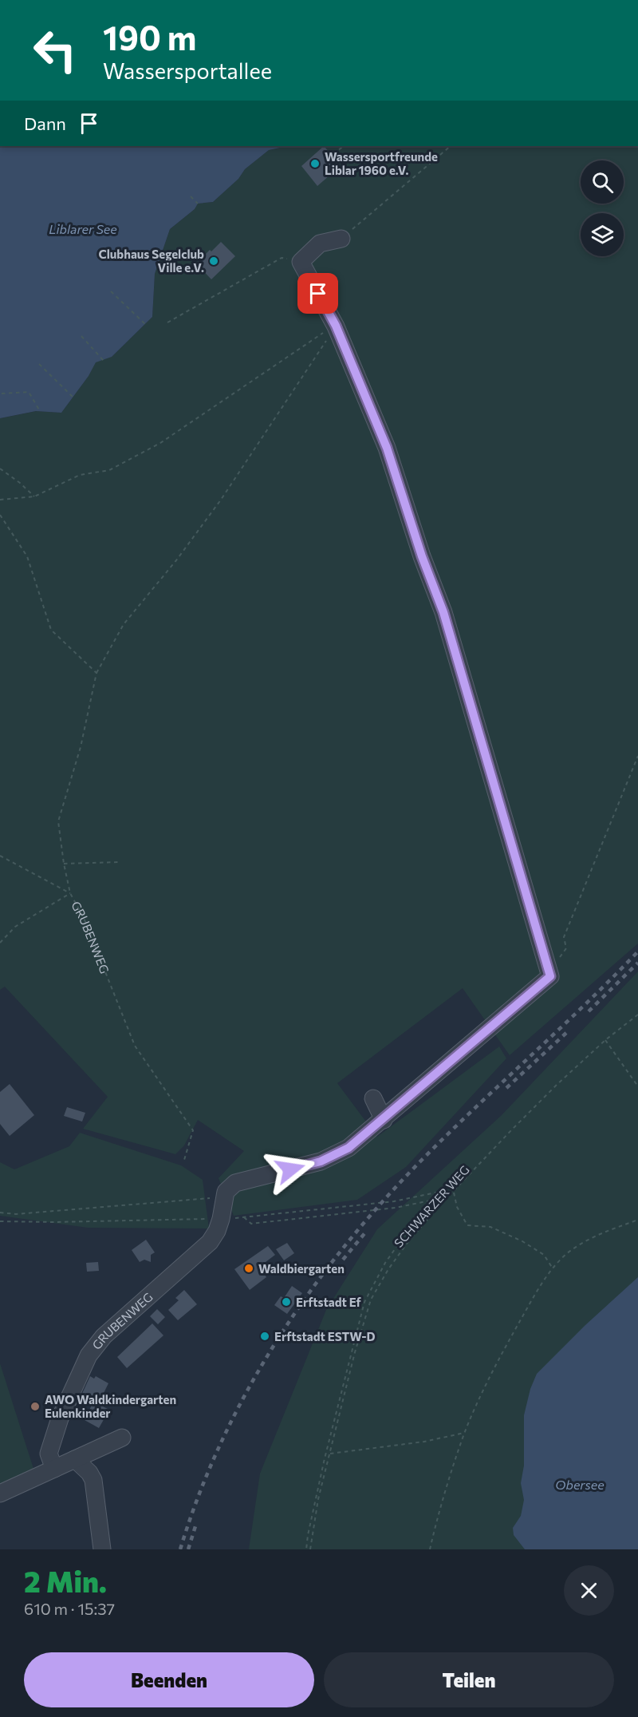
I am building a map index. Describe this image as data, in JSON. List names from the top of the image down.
{
  "streets": {
    "street": ["GRUBENWEG"],
    "path": ["SCHWARZER WEG"]
  },
  "water": ["Liblarer See", "Obersee"],
  "places": [
    "Wassersportfreunde Liblar 1960 e.V.",
    "Clubhaus Segelclub Ville e.V.",
    "Waldbiergarten",
    "Erftstadt Ef",
    "Erftstadt ESTW-D",
    "AWO Waldkindergarten Eulenkinder"
  ],
  "page": {
    "turn": ["190 m", "Wassersportallee"],
    "then": "Dann",
    "heading": ["2 Min.", "610 m · 15:37"],
    "buttons": ["Beenden", "Teilen"]
  }
}
